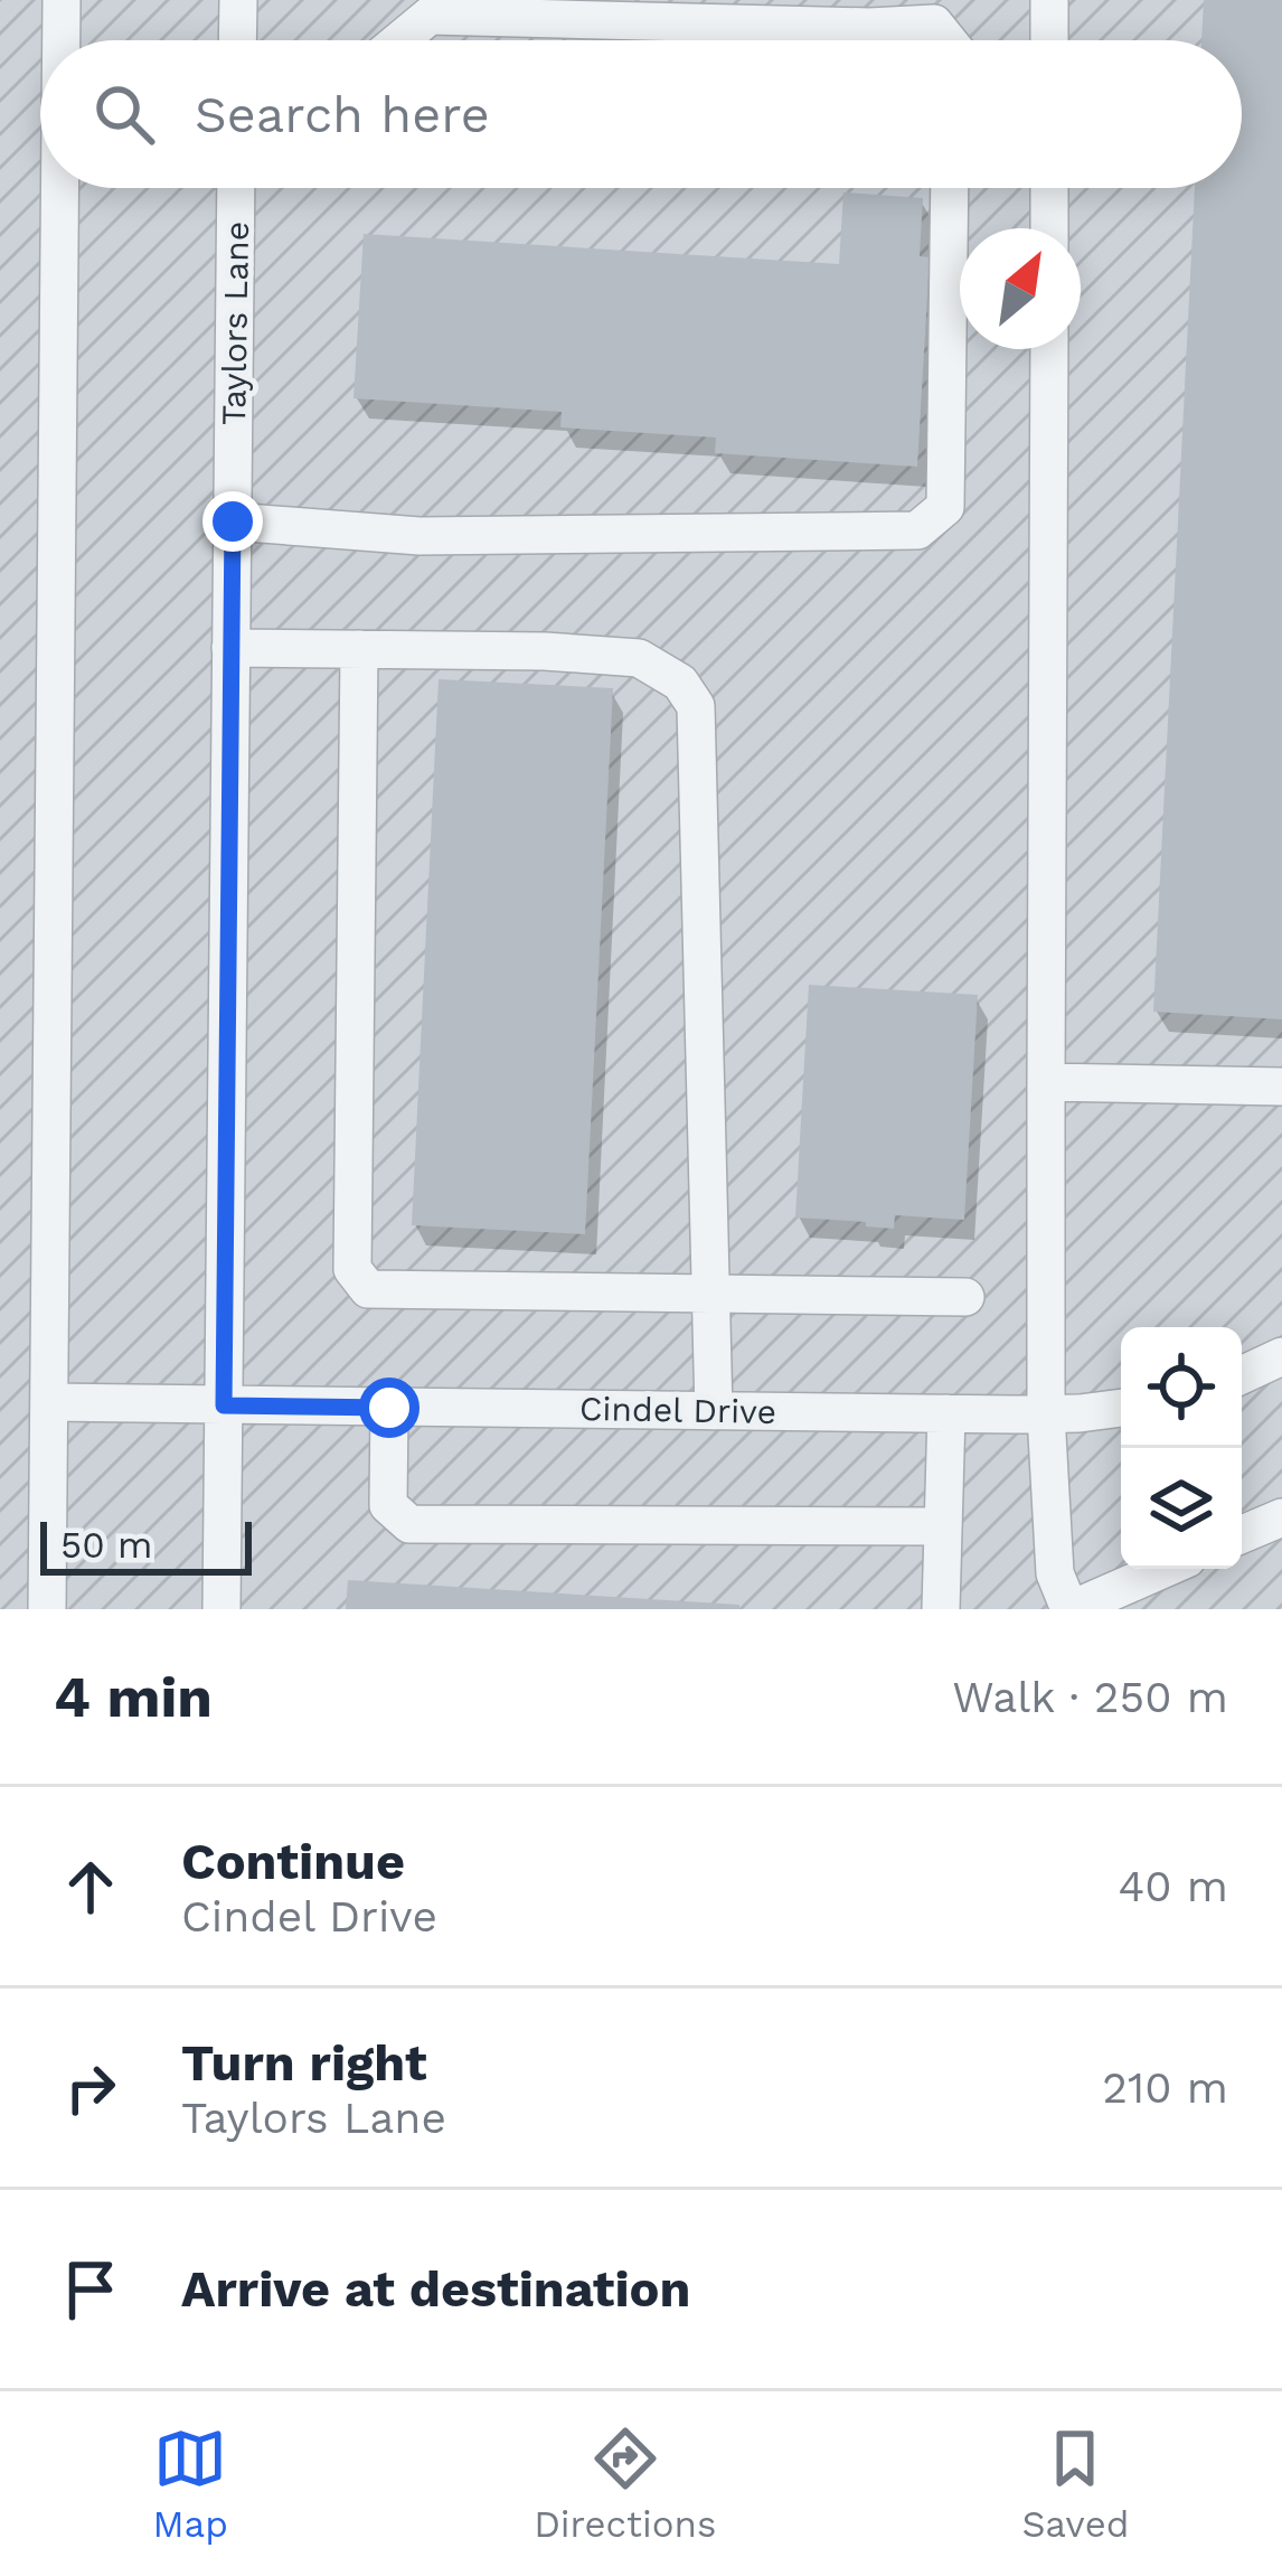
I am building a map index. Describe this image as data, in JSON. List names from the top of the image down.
{
  "streets": {
    "street": ["Taylors Lane", "Cindel Drive"]
  },
  "crossings": [
    ["Taylors Lane", "Cindel Drive"]
  ],
  "scale_bar": "50 m",
  "north": "top right",
  "page": {
    "search": "Search here",
    "scale": "50 m",
    "heading": ["4 min", "Walk · 250 m"],
    "list": [
      ["Continue", "Cindel Drive", "40 m"],
      ["Turn right", "Taylors Lane", "210 m"],
      "Arrive at destination"
    ],
    "nav": ["Map", "Directions", "Saved"]
  }
}
